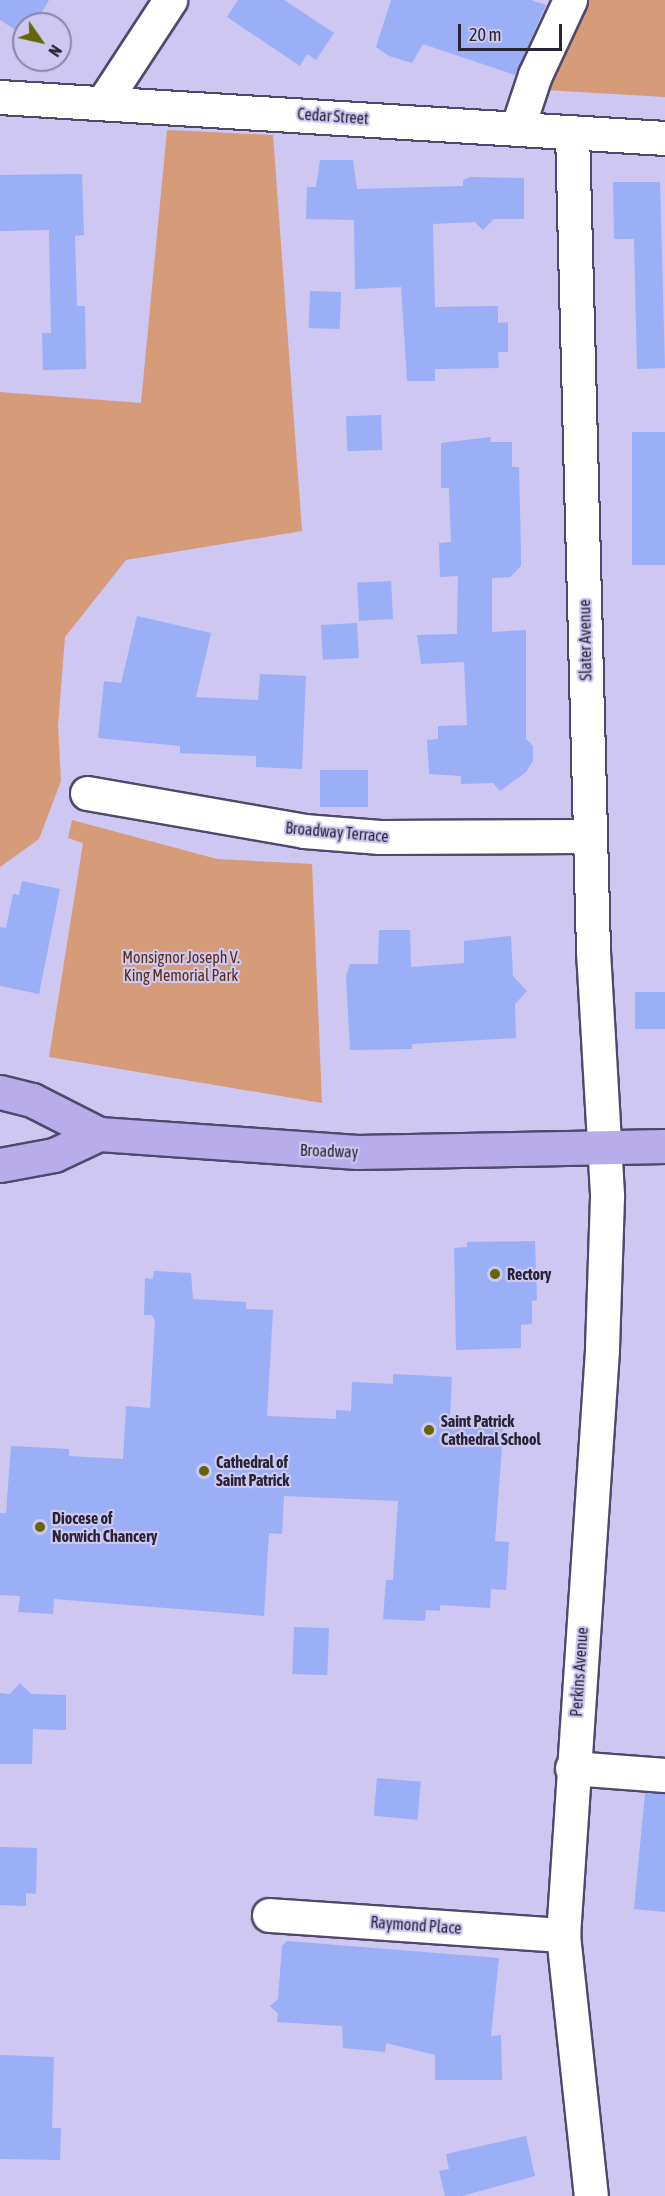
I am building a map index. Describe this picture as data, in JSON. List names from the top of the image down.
{
  "streets": {
    "main road": ["Broadway"],
    "street": [
      "Cedar Street",
      "Slater Avenue",
      "Broadway Terrace",
      "Perkins Avenue",
      "Raymond Place"
    ]
  },
  "crossings": [
    ["Cedar Street", "Slater Avenue"],
    ["Slater Avenue", "Broadway Terrace"],
    ["Slater Avenue", "Broadway"],
    ["Slater Avenue", "Perkins Avenue"],
    ["Broadway", "Perkins Avenue"],
    ["Perkins Avenue", "Raymond Place"]
  ],
  "parks": ["Monsignor Joseph V. King Memorial Park"],
  "places": [
    "Rectory",
    "Saint Patrick Cathedral School",
    "Cathedral of Saint Patrick",
    "Diocese of Norwich Chancery"
  ],
  "scale_bar": "20 m",
  "north": "bottom right"
}
